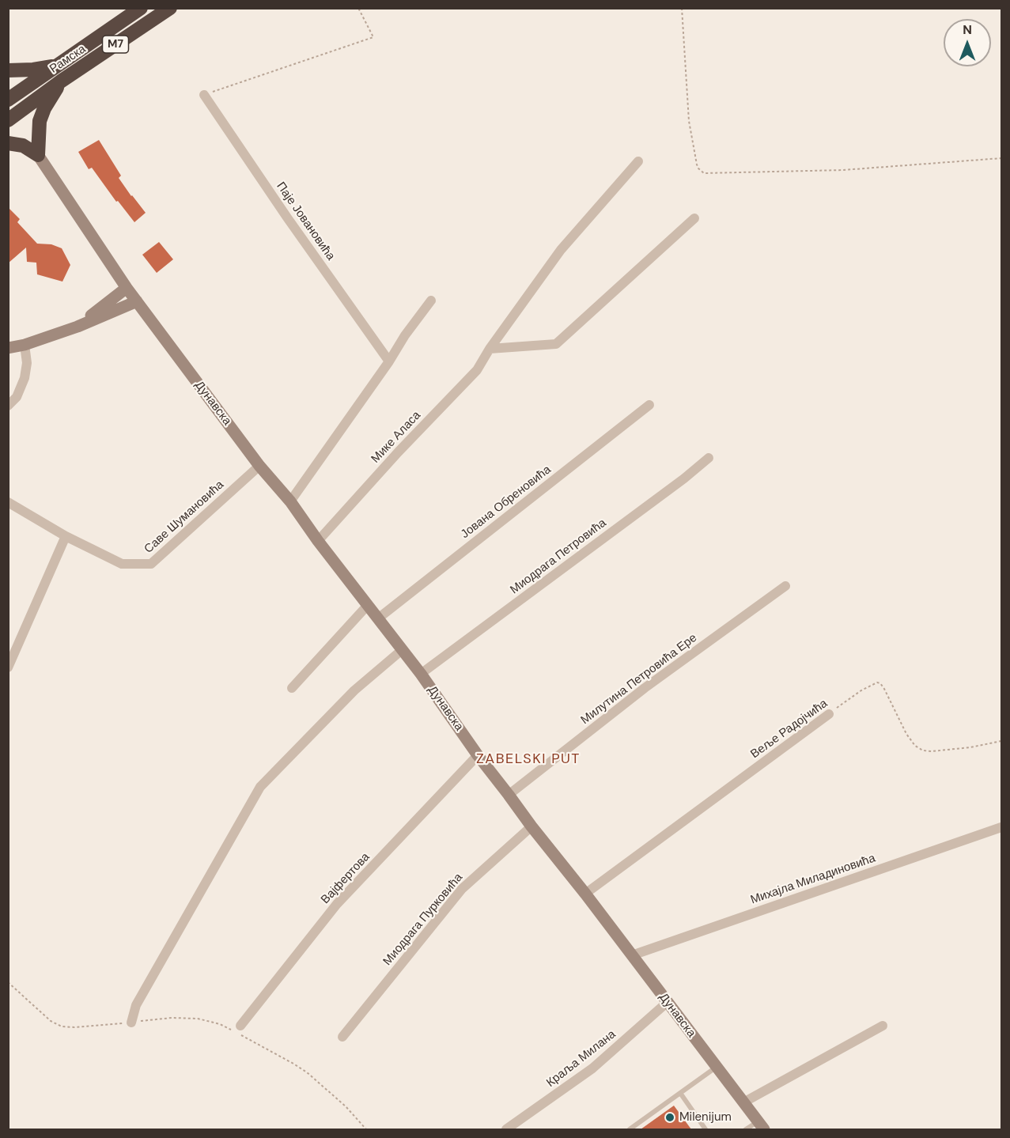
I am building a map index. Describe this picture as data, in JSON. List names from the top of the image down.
{
  "streets": {
    "highway": ["M7", "Рамска"],
    "street": [
      "Паје Јовановића",
      "Дунавска",
      "Мике Аласа",
      "Јована Обреновића",
      "Саве Шумановића",
      "Миодрага Петровића",
      "Милутина Петровића Ере",
      "Веље Радојчића",
      "Вајфертова",
      "Михајла Миладиновића",
      "Миодрага Пурковића",
      "Краља Милана"
    ]
  },
  "crossings": [
    ["Дунавска", "Мике Аласа"],
    ["Дунавска", "Јована Обреновића"],
    ["Дунавска", "Саве Шумановића"],
    ["Дунавска", "Миодрага Петровића"],
    ["Дунавска", "Милутина Петровића Ере"],
    ["Дунавска", "Веље Радојчића"],
    ["Дунавска", "Вајфертова"],
    ["Дунавска", "Михајла Миладиновића"],
    ["Дунавска", "Миодрага Пурковића"],
    ["Дунавска", "Краља Милана"]
  ],
  "districts": ["ZABELSKI PUT"],
  "places": ["Milenijum"],
  "north": "top"
}
